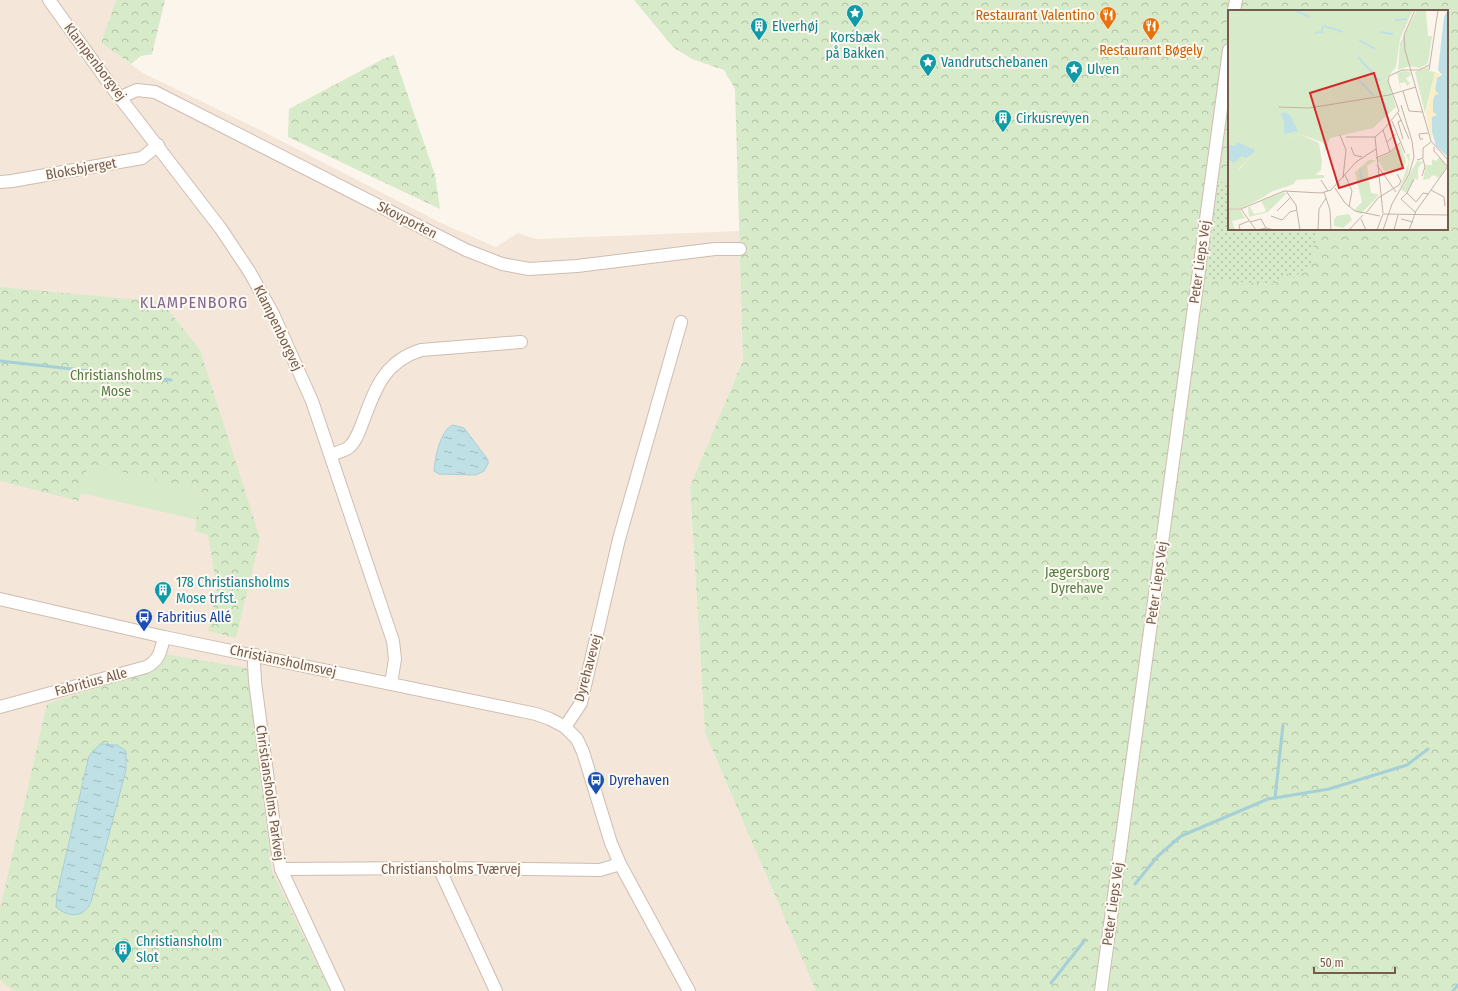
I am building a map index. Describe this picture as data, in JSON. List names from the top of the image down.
{
  "streets": {
    "street": [
      "Klampenborgvej",
      "Bloksbjerget",
      "Skovporten",
      "Peter Lieps Vej",
      "Christiansholmsvej",
      "Dyrehavevej",
      "Fabritius Alle",
      "Christiansholms Parkvej",
      "Christiansholms Tværvej"
    ]
  },
  "crossings": [
    ["Klampenborgvej", "Bloksbjerget"],
    ["Klampenborgvej", "Skovporten"],
    ["Klampenborgvej", "Christiansholmsvej"],
    ["Christiansholmsvej", "Dyrehavevej"],
    ["Christiansholmsvej", "Fabritius Alle"],
    ["Christiansholmsvej", "Christiansholms Parkvej"],
    ["Christiansholms Parkvej", "Christiansholms Tværvej"]
  ],
  "districts": ["KLAMPENBORG"],
  "parks": ["Christiansholms Mose", "Jægersborg Dyrehave"],
  "places": {
    "place": ["Korsbæk på Bakken", "Vandrutschebanen", "Ulven"],
    "restaurant": ["Restaurant Valentino", "Restaurant Bøgely"],
    "building": [
      "Elverhøj",
      "Cirkusrevyen",
      "178 Christiansholms Mose trfst.",
      "Christiansholm Slot"
    ],
    "bus stop": ["Fabritius Allé", "Dyrehaven"]
  },
  "scale_bar": "50 m"
}
